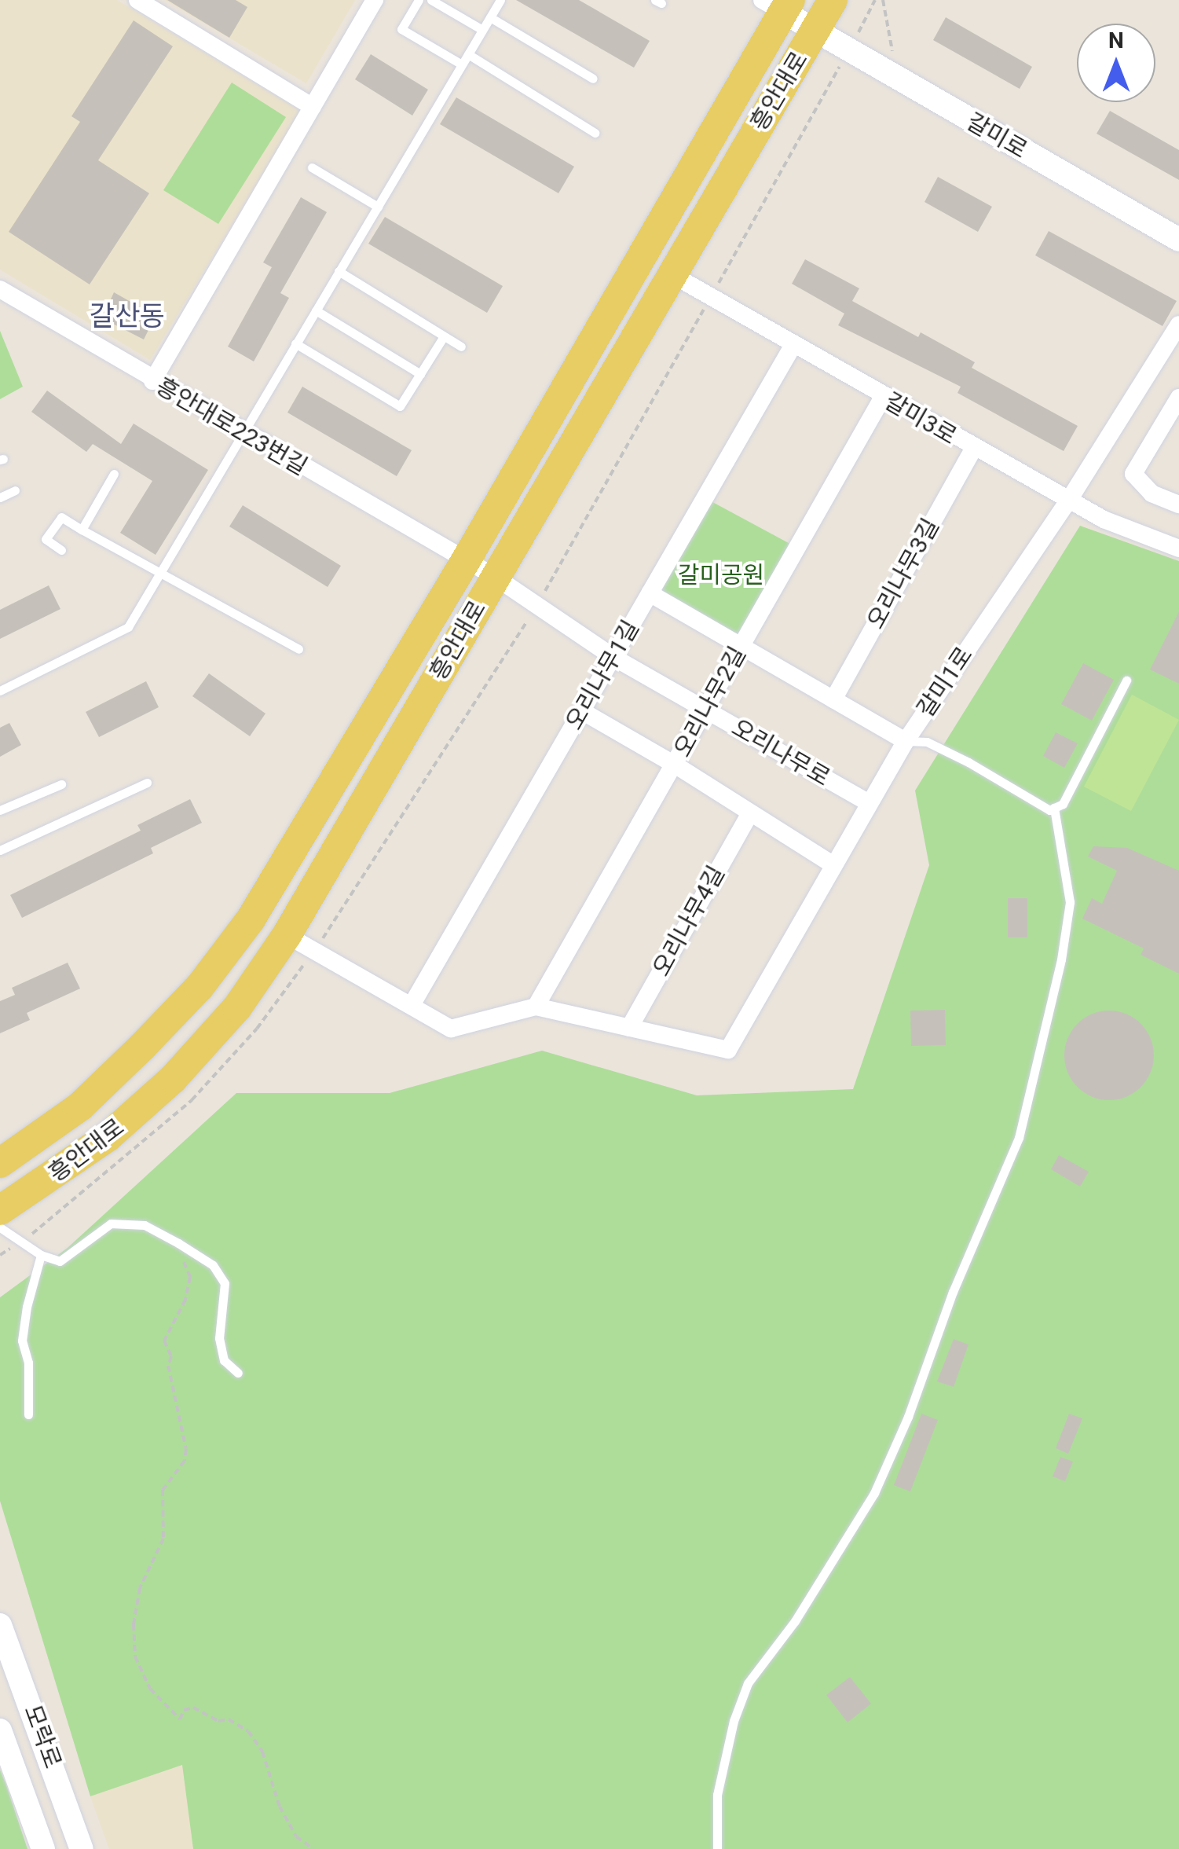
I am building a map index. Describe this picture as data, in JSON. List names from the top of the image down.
{
  "streets": {
    "main road": ["흥안대로"],
    "street": [
      "갈미로",
      "갈미3로",
      "흥안대로223번길",
      "오리나무3길",
      "오리나무1길",
      "갈미1로",
      "오리나무2길",
      "오리나무로",
      "오리나무4길",
      "모락로"
    ]
  },
  "crossings": [
    ["흥안대로", "갈미로"],
    ["흥안대로", "갈미3로"],
    ["흥안대로", "흥안대로223번길"],
    ["흥안대로", "오리나무로"],
    ["갈미3로", "오리나무3길"],
    ["갈미3로", "오리나무1길"],
    ["갈미3로", "갈미1로"],
    ["갈미3로", "오리나무2길"],
    ["흥안대로223번길", "오리나무로"],
    ["오리나무1길", "오리나무로"],
    ["갈미1로", "오리나무로"],
    ["갈미1로", "오리나무4길"],
    ["오리나무2길", "오리나무로"]
  ],
  "districts": ["갈산동"],
  "parks": ["갈미공원"],
  "north": "top"
}
